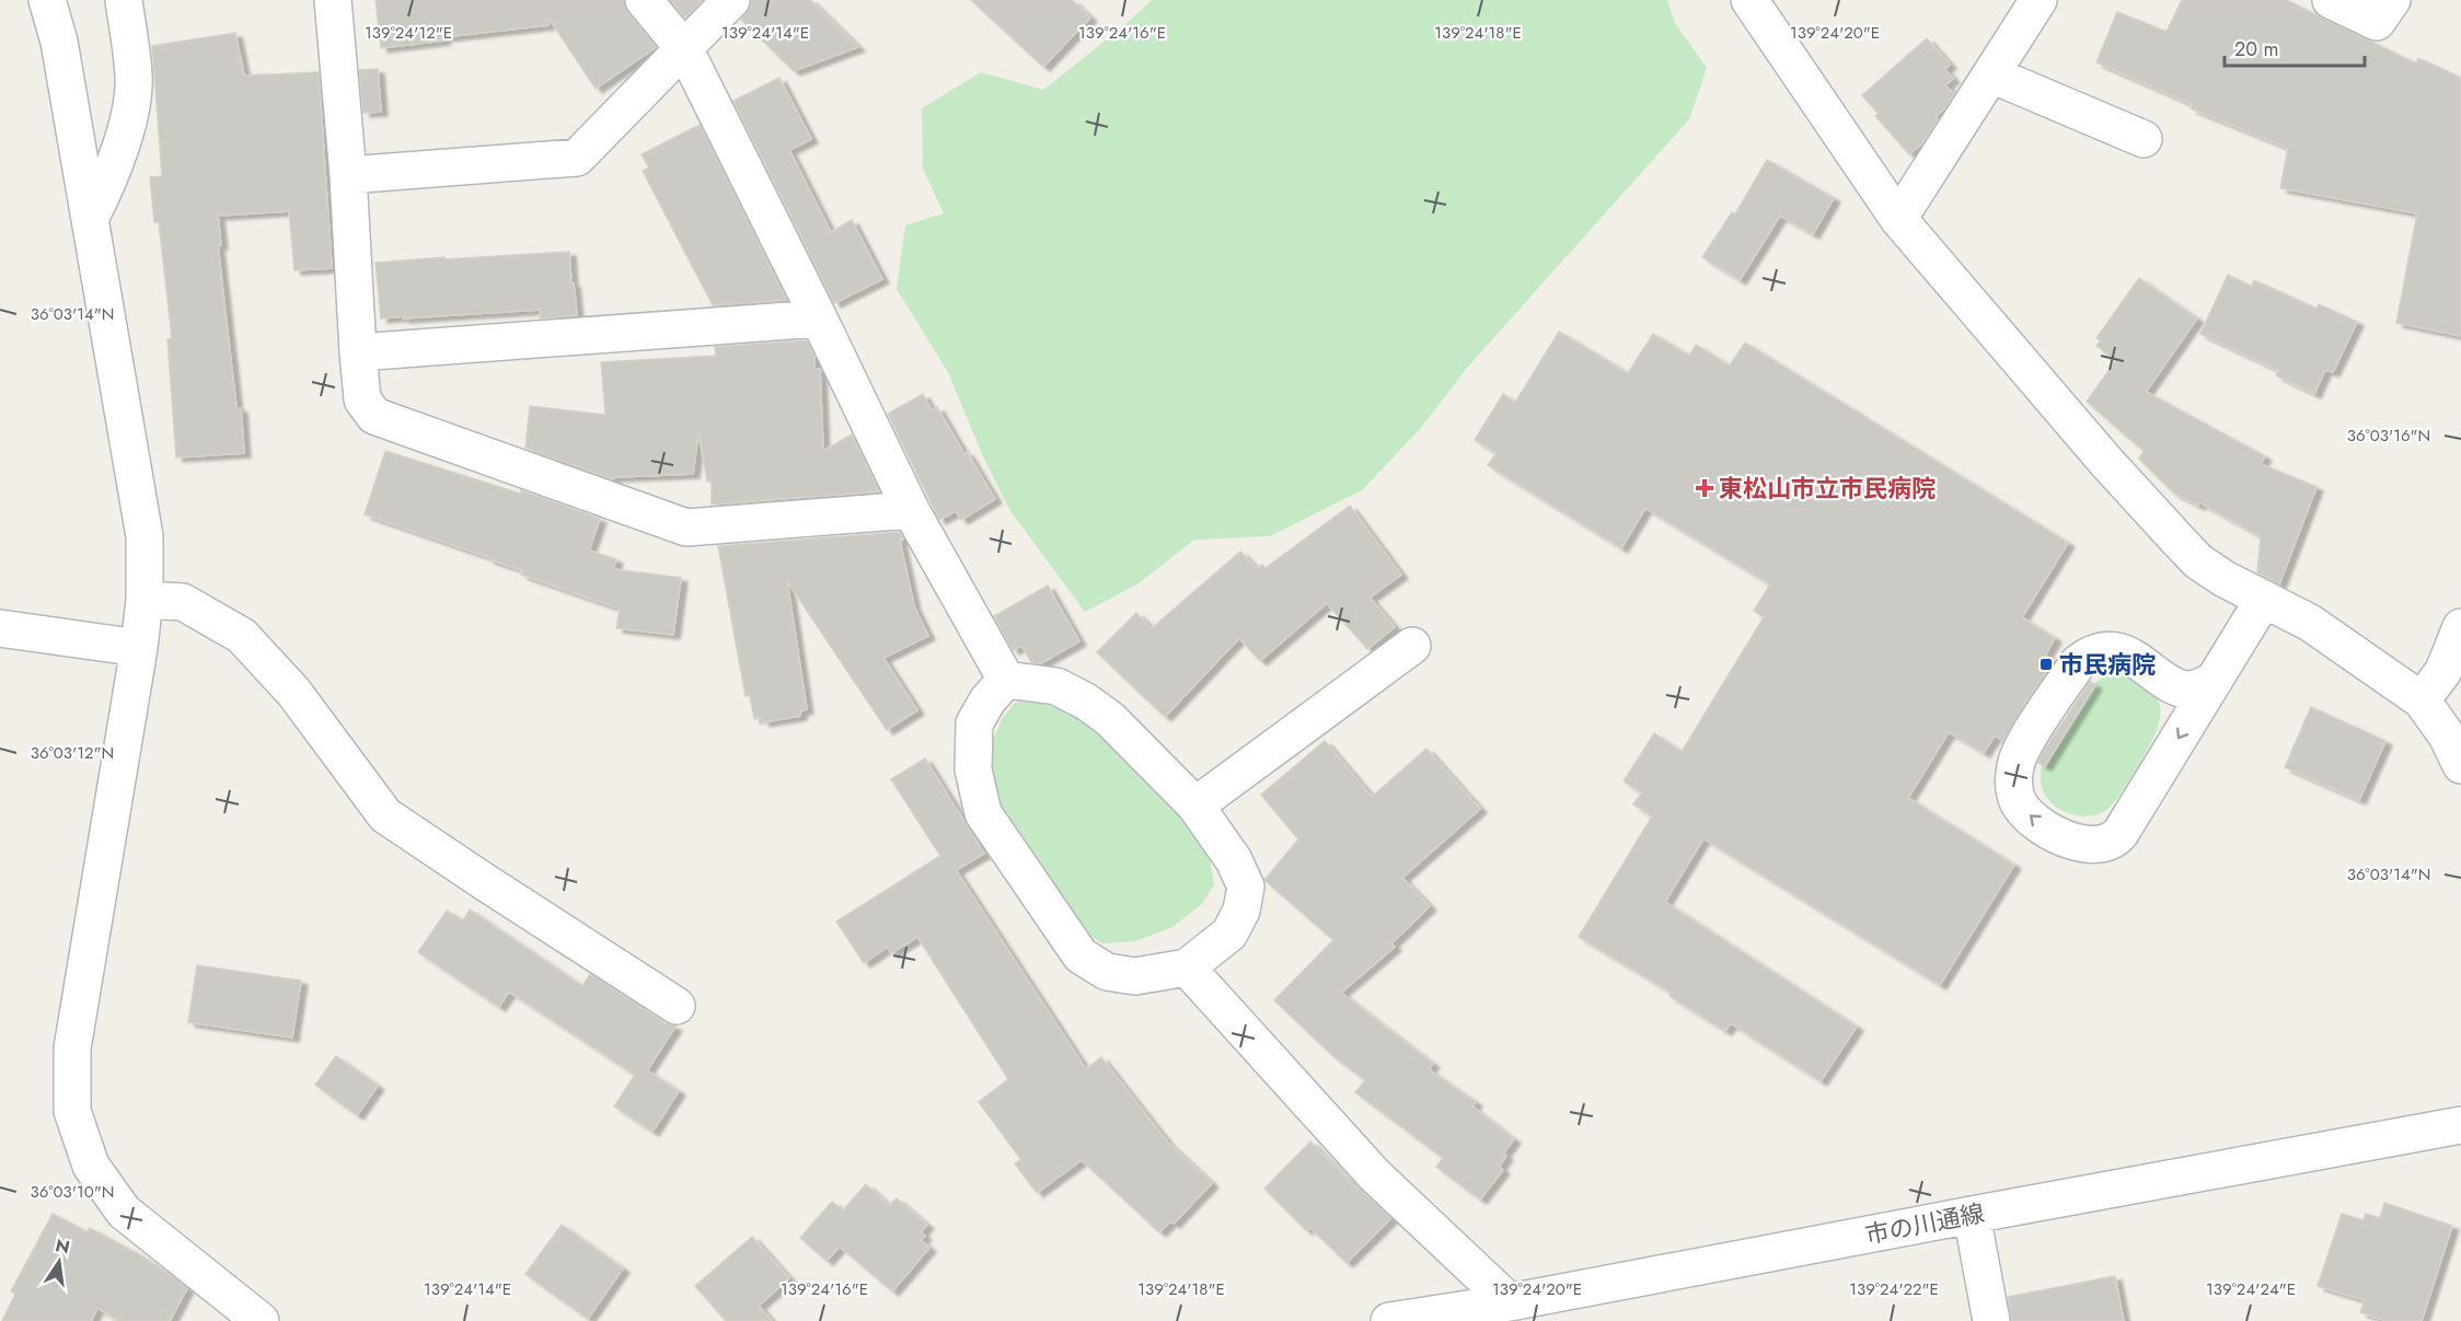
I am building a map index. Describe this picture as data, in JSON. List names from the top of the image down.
{
  "streets": {
    "street": ["市の川通線"]
  },
  "places": {
    "health": ["東松山市立市民病院"],
    "transit": ["市民病院"]
  },
  "scale_bar": "20 m",
  "north": "top",
  "coordinates": [
    "139°24'12\"E",
    "139°24'14\"E",
    "139°24'16\"E",
    "139°24'18\"E",
    "139°24'20\"E",
    "36°03'14\"N",
    "36°03'16\"N",
    "36°03'12\"N",
    "36°03'10\"N",
    "139°24'22\"E",
    "139°24'24\"E"
  ]
}
